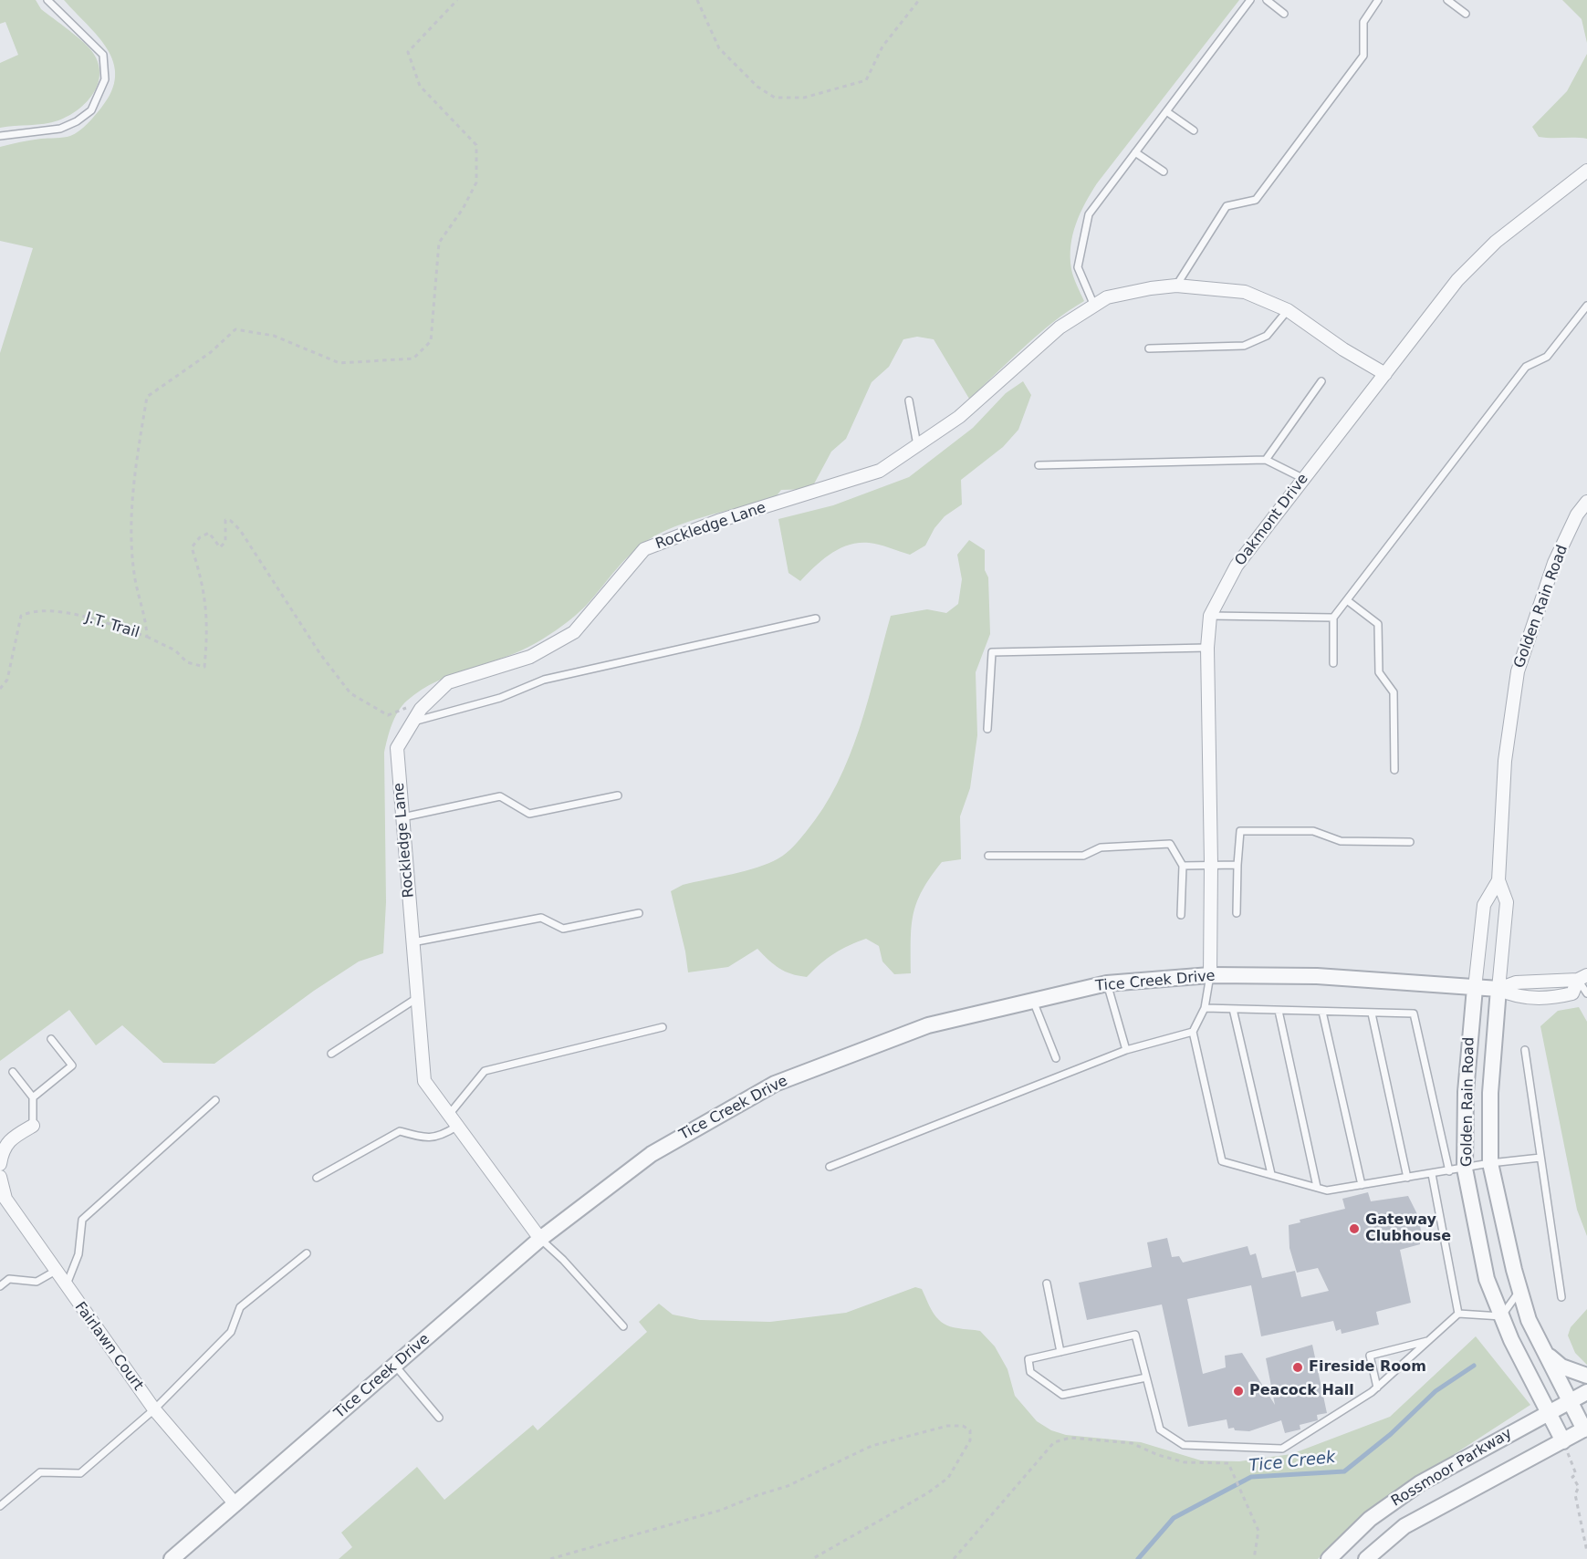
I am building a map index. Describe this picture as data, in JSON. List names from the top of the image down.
{
  "streets": {
    "street": [
      "Oakmont Drive",
      "Rockledge Lane",
      "Golden Rain Road",
      "Tice Creek Drive",
      "Fairlawn Court",
      "Rossmoor Parkway"
    ],
    "path": ["J.T. Trail"]
  },
  "crossings": [
    ["Oakmont Drive", "Rockledge Lane"],
    ["Oakmont Drive", "Tice Creek Drive"],
    ["Rockledge Lane", "Tice Creek Drive"],
    ["Golden Rain Road", "Tice Creek Drive"],
    ["Golden Rain Road", "Rossmoor Parkway"],
    ["Tice Creek Drive", "Fairlawn Court"]
  ],
  "water": ["Tice Creek"],
  "places": ["Gateway Clubhouse", "Fireside Room", "Peacock Hall"]
}
